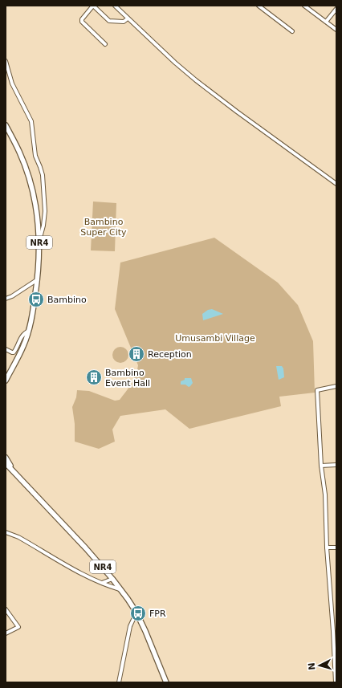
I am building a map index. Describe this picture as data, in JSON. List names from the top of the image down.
{
  "streets": {
    "highway": ["NR4"]
  },
  "parks": ["Bambino Super City", "Umusambi Village"],
  "places": {
    "bus stop": ["Bambino", "FPR"],
    "building": ["Reception", "Bambino Event Hall"]
  },
  "north": "left"
}
